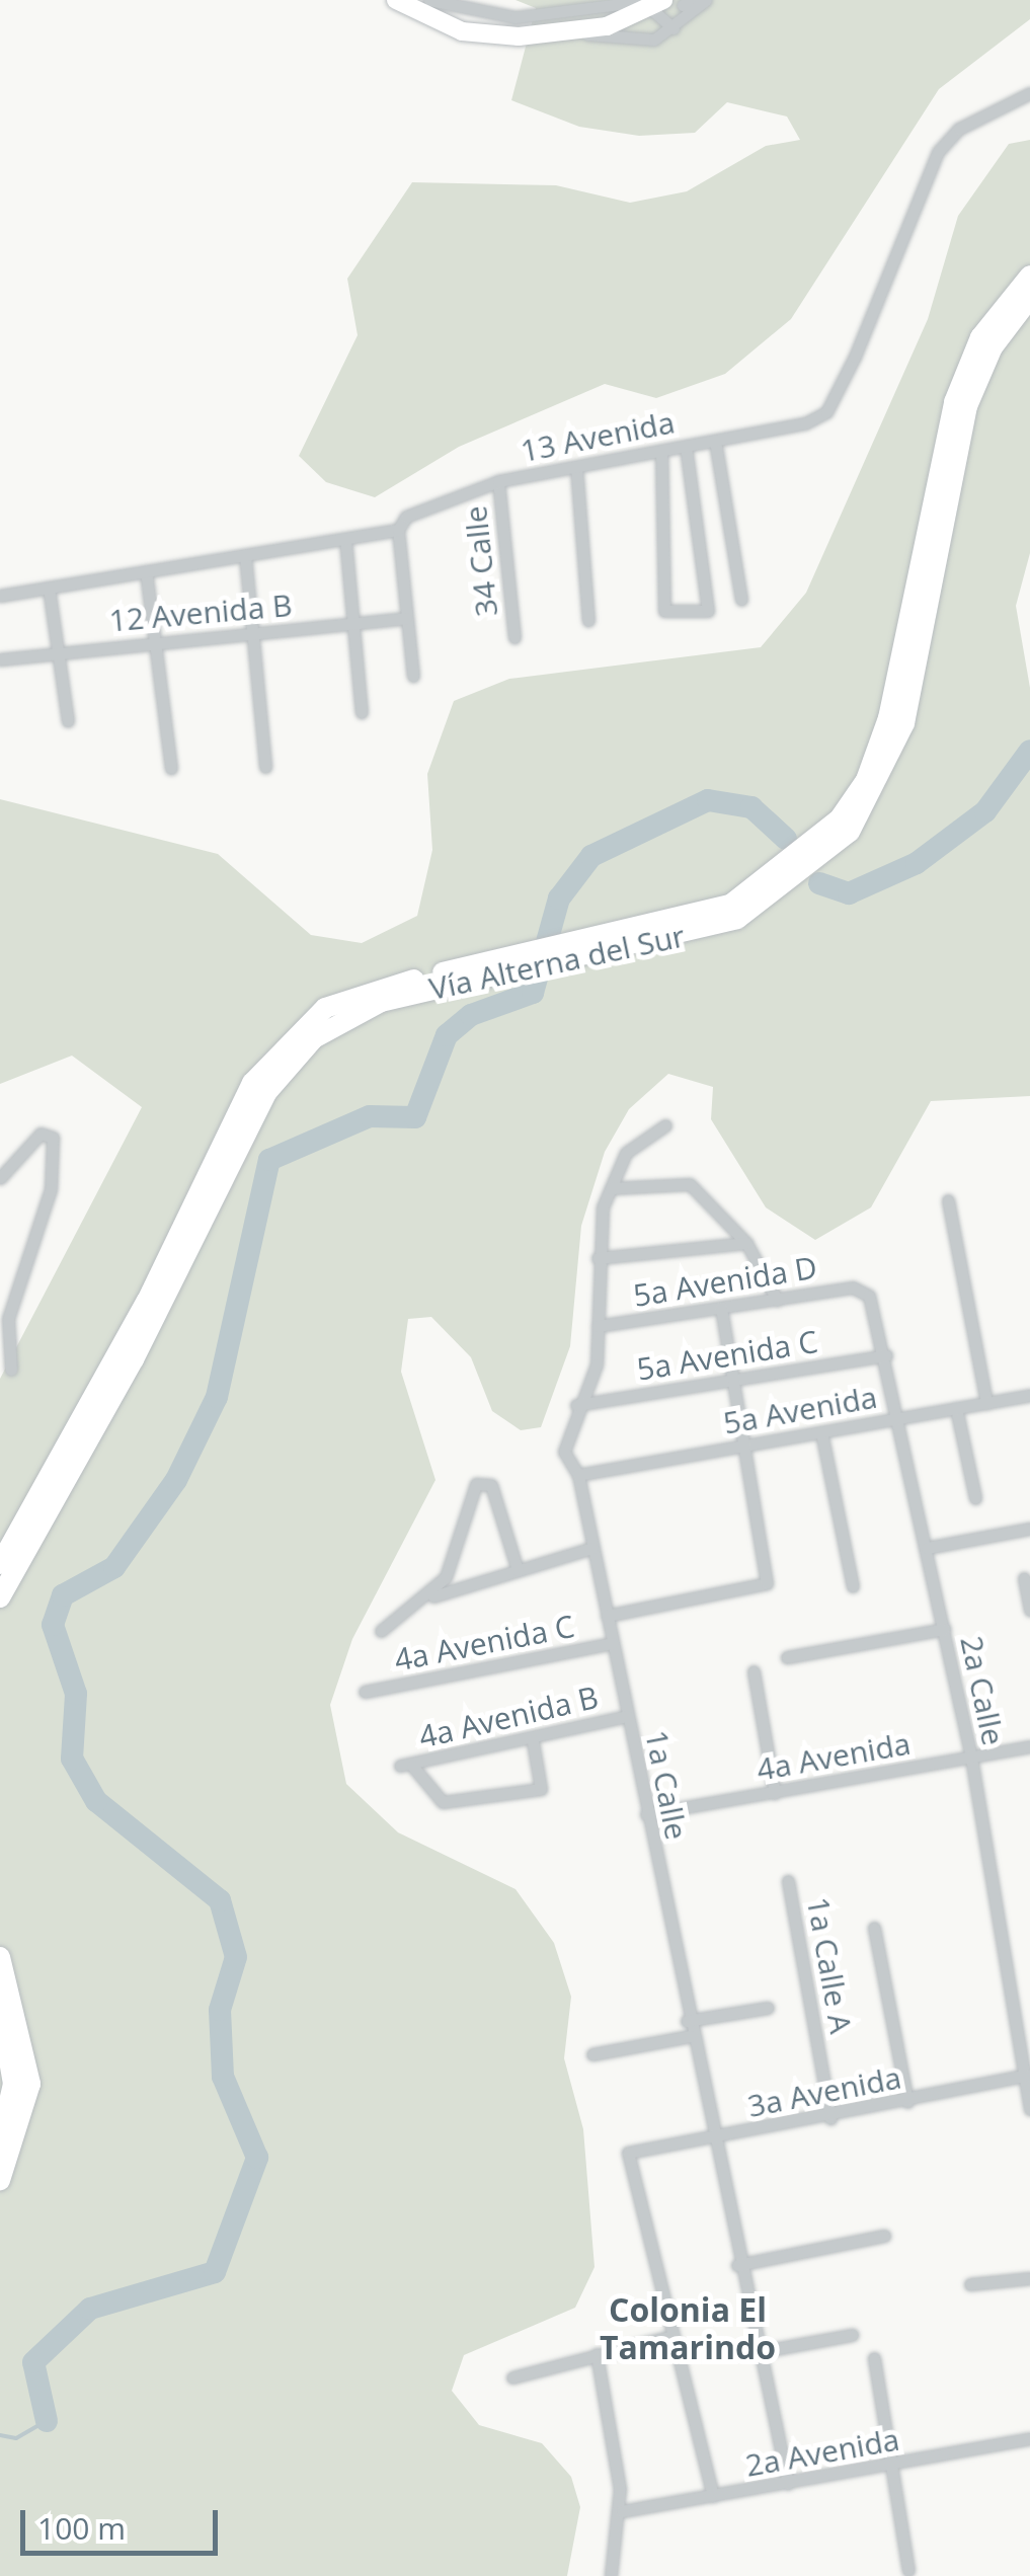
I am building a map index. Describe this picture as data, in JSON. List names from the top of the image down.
{
  "streets": {
    "highway": ["Vía Alterna del Sur"],
    "street": [
      "13 Avenida",
      "34 Calle",
      "12 Avenida B",
      "5a Avenida D",
      "5a Avenida C",
      "5a Avenida",
      "4a Avenida C",
      "2a Calle",
      "4a Avenida B",
      "4a Avenida",
      "1a Calle",
      "1a Calle A",
      "3a Avenida",
      "2a Avenida"
    ]
  },
  "crossings": [
    ["13 Avenida", "34 Calle"],
    ["5a Avenida D", "2a Calle"],
    ["5a Avenida D", "1a Calle"],
    ["5a Avenida C", "2a Calle"],
    ["5a Avenida C", "1a Calle"],
    ["5a Avenida", "2a Calle"],
    ["5a Avenida", "1a Calle"],
    ["4a Avenida C", "1a Calle"],
    ["2a Calle", "4a Avenida"],
    ["2a Calle", "3a Avenida"],
    ["4a Avenida B", "1a Calle"],
    ["4a Avenida", "1a Calle"],
    ["1a Calle", "3a Avenida"],
    ["1a Calle", "2a Avenida"],
    ["1a Calle A", "3a Avenida"]
  ],
  "districts": ["Colonia El Tamarindo"],
  "scale_bar": "100 m"
}
